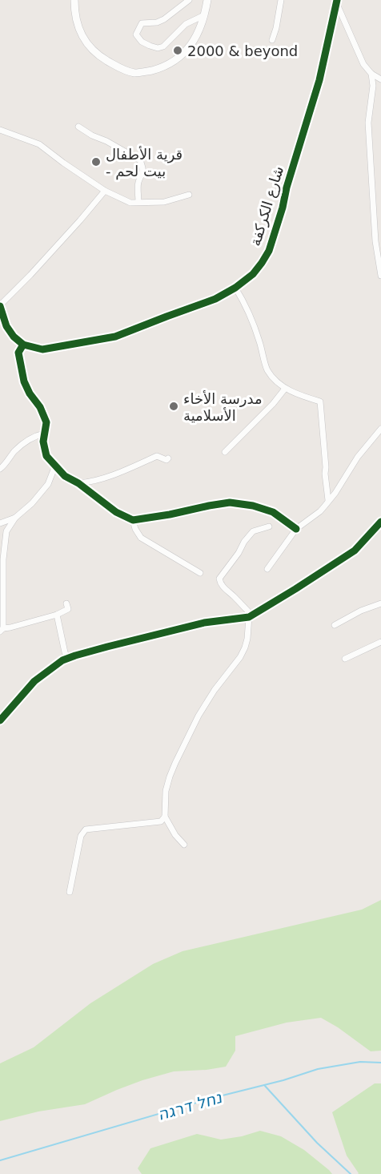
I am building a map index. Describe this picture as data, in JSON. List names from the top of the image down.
{
  "streets": {
    "street": ["شارع الكركفة"]
  },
  "water": ["נחל דרגה"],
  "places": ["2000 & beyond", "قرية الأطفال - بيت لحم", "مدرسة الأخاء الأسلامية"]
}
